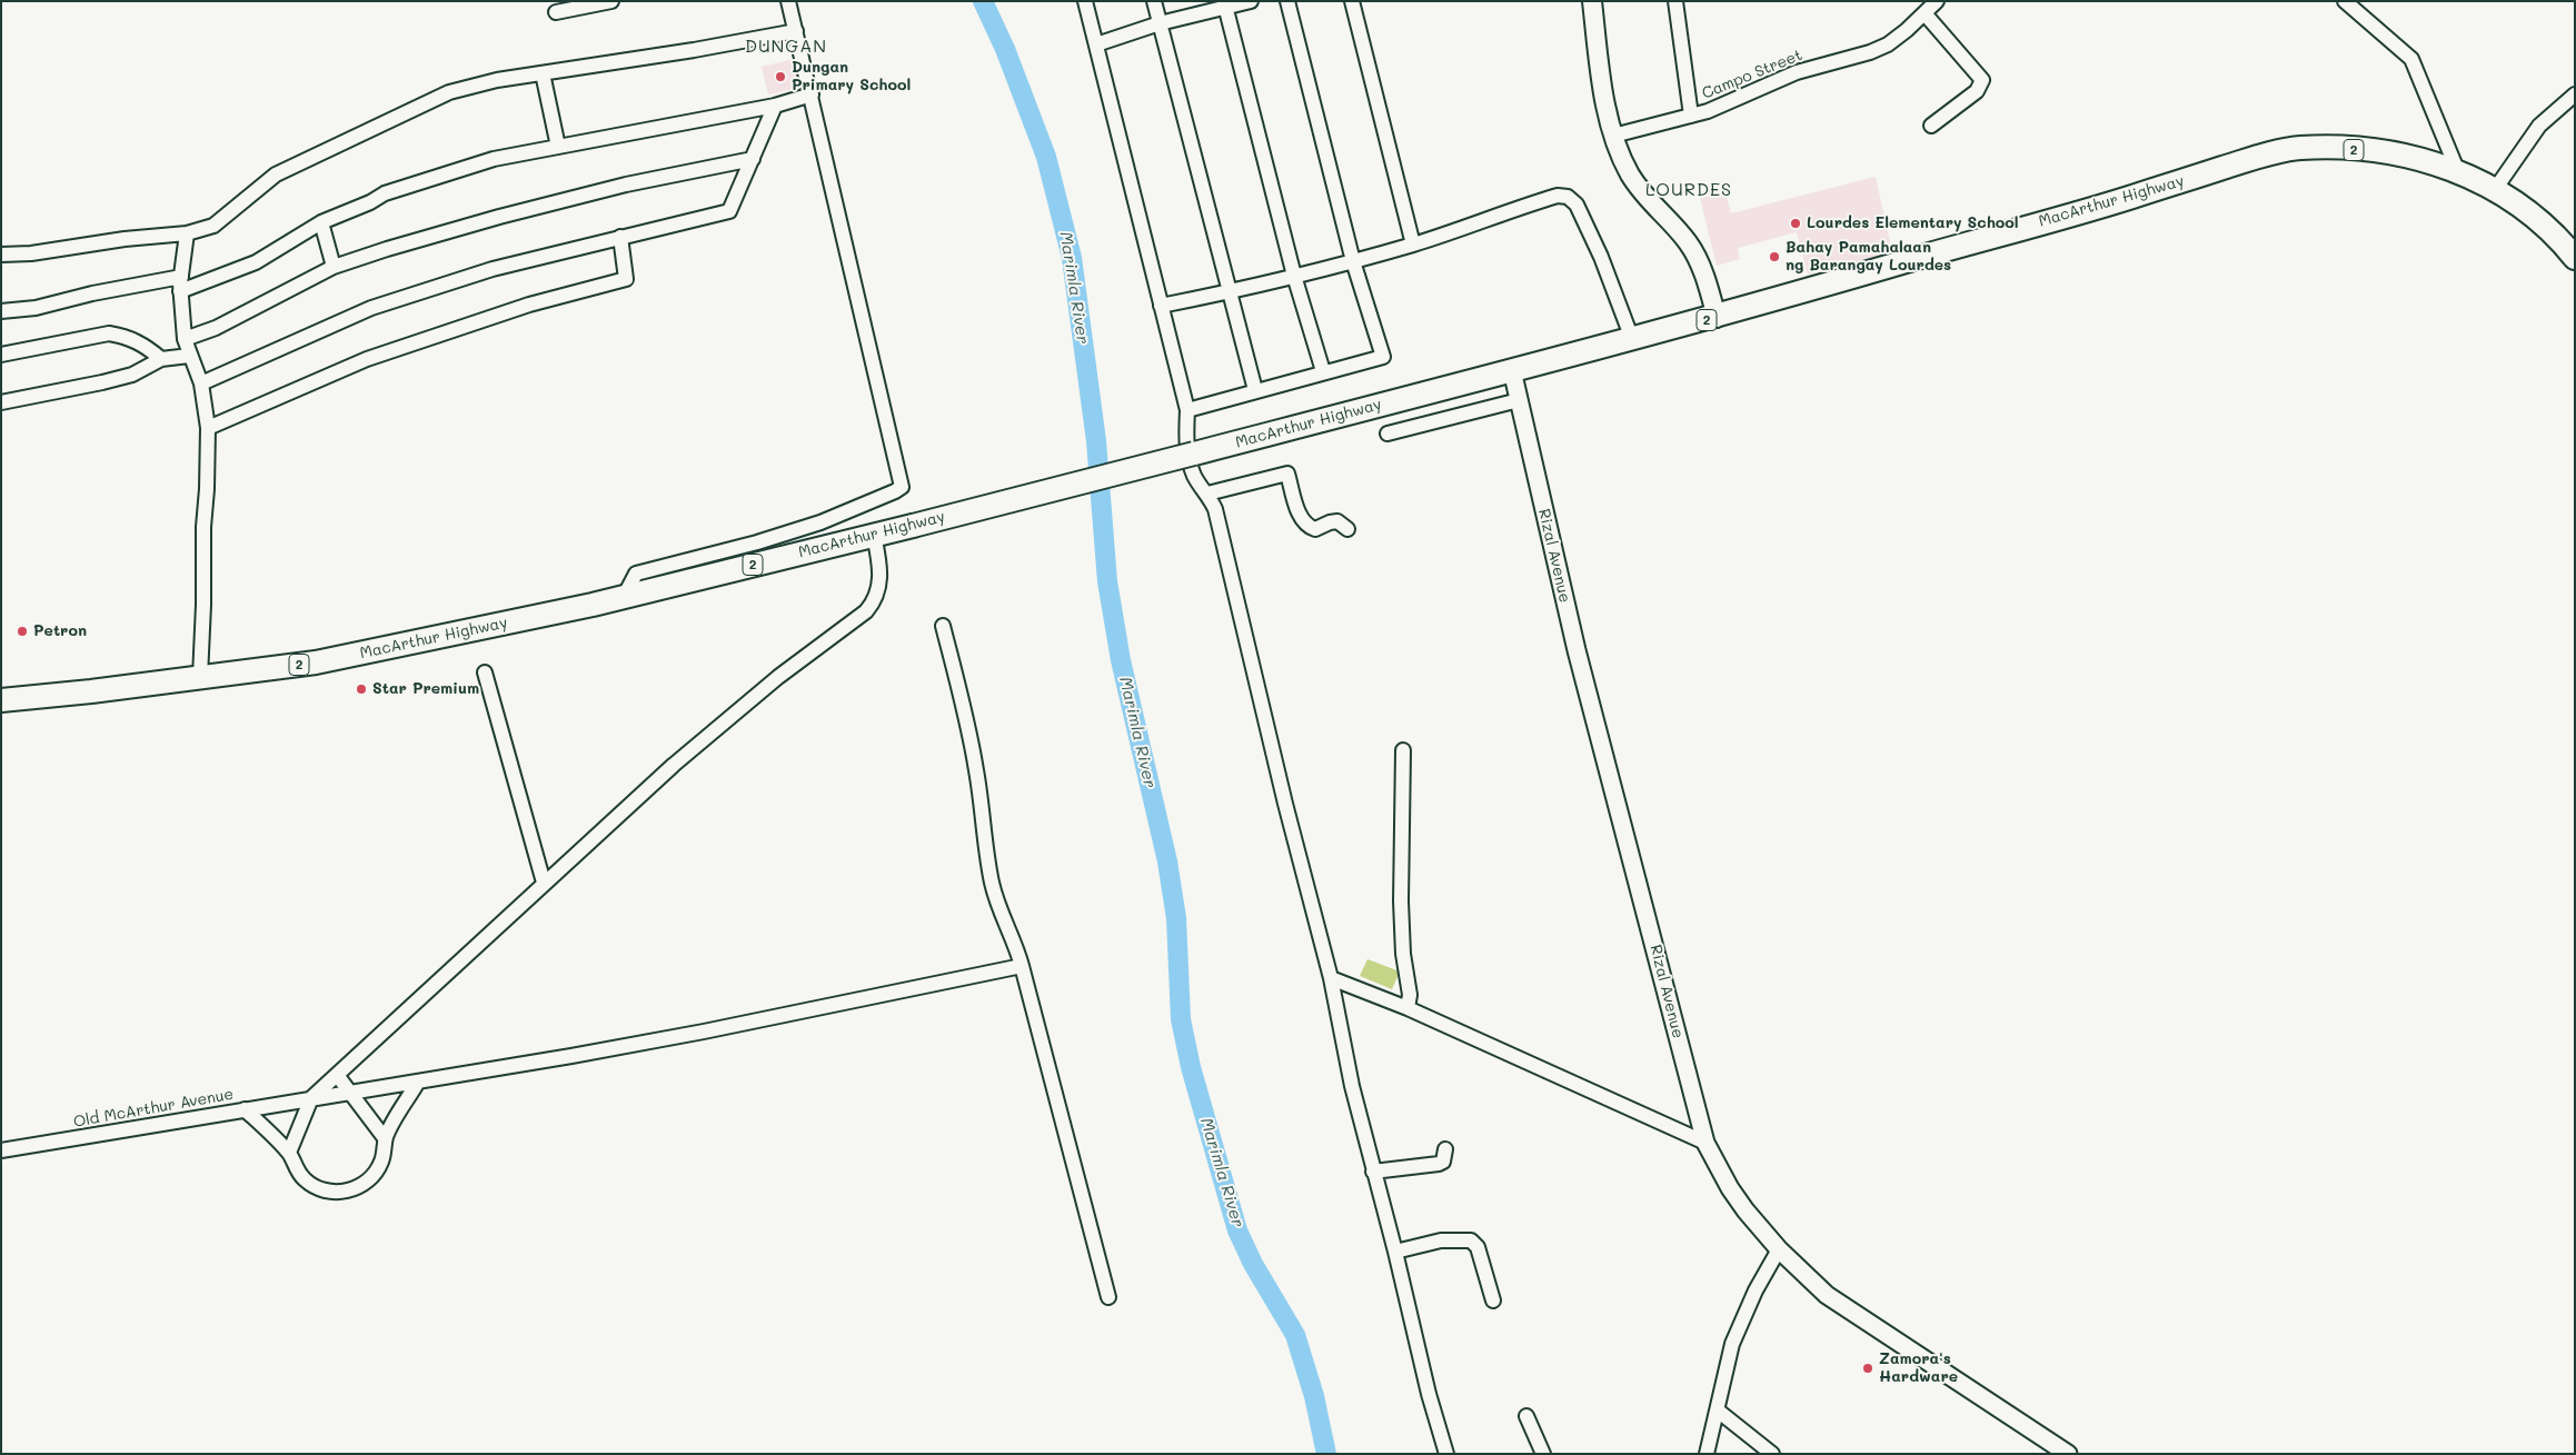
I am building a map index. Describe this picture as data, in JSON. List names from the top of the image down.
{
  "streets": {
    "highway": ["2", "MacArthur Highway"],
    "street": ["Campo Street", "Rizal Avenue", "Old McArthur Avenue"]
  },
  "crossings": [
    ["MacArthur Highway", "Rizal Avenue"]
  ],
  "districts": ["DUNGAN", "LOURDES"],
  "water": ["Marimla River"],
  "places": [
    "Dungan Primary School",
    "Lourdes Elementary School",
    "Bahay Pamahalaan ng Barangay Lourdes",
    "Petron",
    "Star Premium",
    "Zamora's Hardware"
  ]
}
